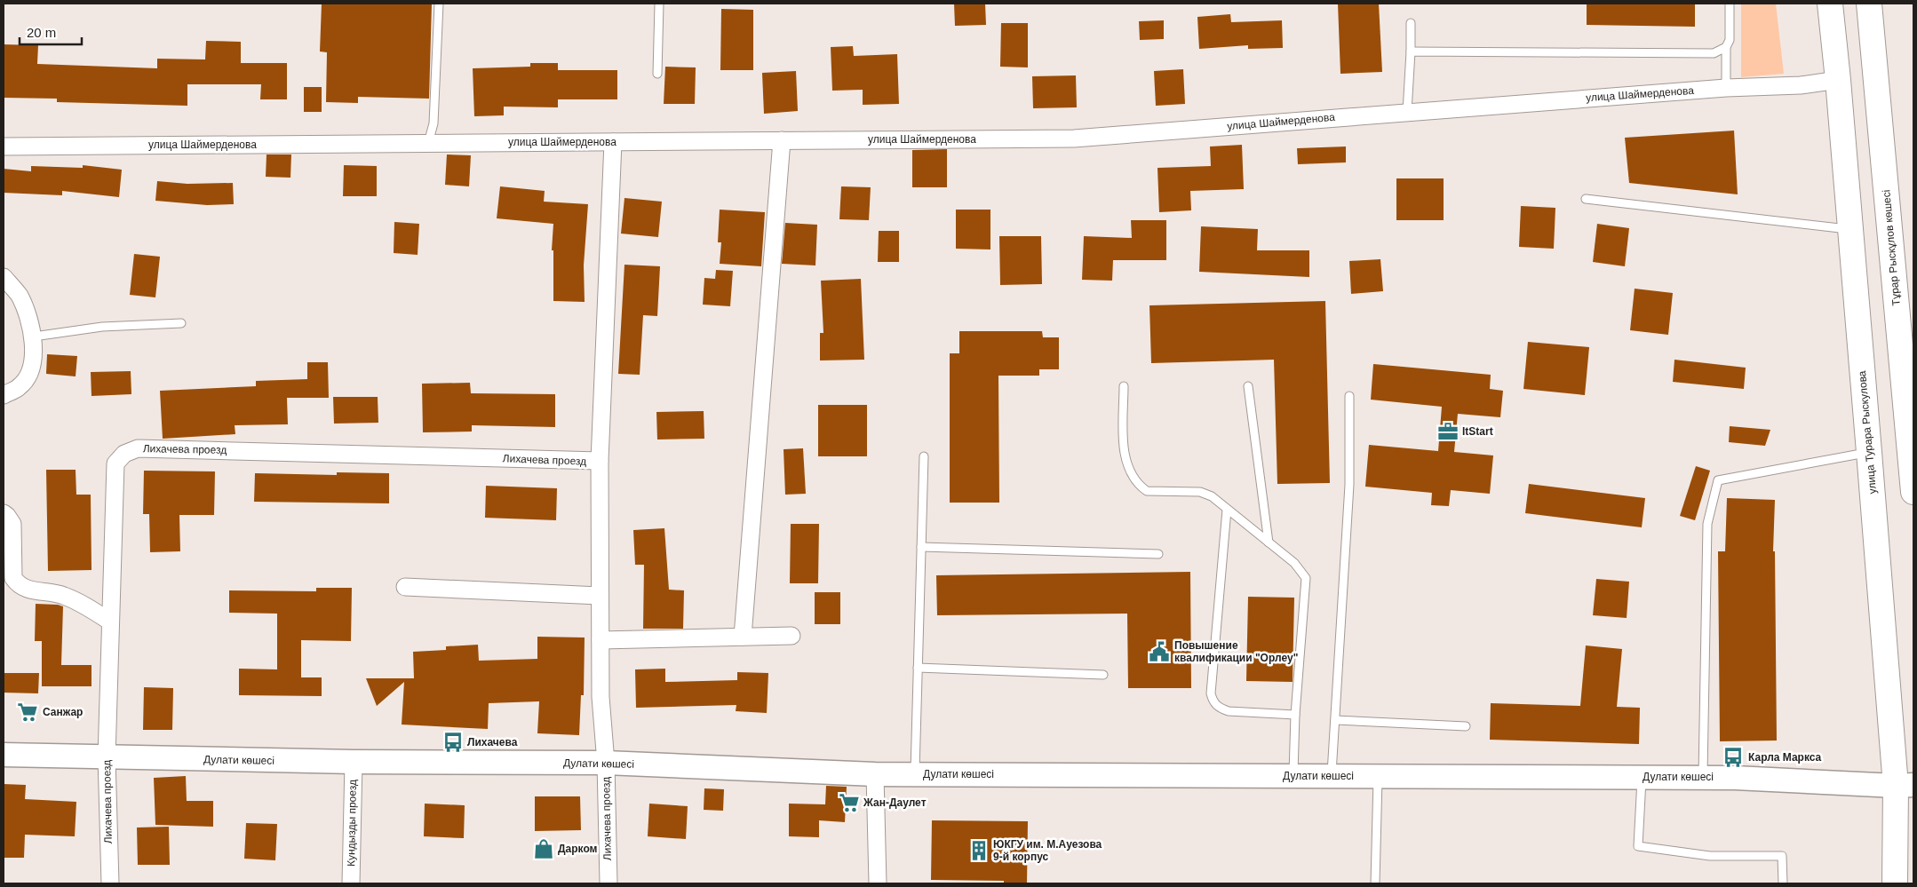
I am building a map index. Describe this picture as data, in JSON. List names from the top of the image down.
{
  "streets": {
    "main road": ["Тұрар Рыскұлов көшесі", "улица Турара Рыскулова", "Дулати көшесі"],
    "street": ["улица Шаймерденова", "Лихачева проезд", "Кундызды проезд"]
  },
  "crossings": [
    ["улица Шаймерденова", "улица Турара Рыскулова"],
    ["улица Шаймерденова", "Лихачева проезд"],
    ["улица Турара Рыскулова", "Дулати көшесі"],
    ["Лихачева проезд", "Дулати көшесі"],
    ["Дулати көшесі", "Кундызды проезд"]
  ],
  "places": {
    "office": ["ItStart"],
    "public building": ["Повышение квалификации \"Орлеу\""],
    "supermarket": ["Санжар", "Жан-Даулет"],
    "bus stop": ["Лихачева", "Карла Маркса"],
    "shop": ["Дарком"],
    "building": ["ЮКГУ им. М.Ауезова 9-й корпус"]
  },
  "scale_bar": "20 m"
}
